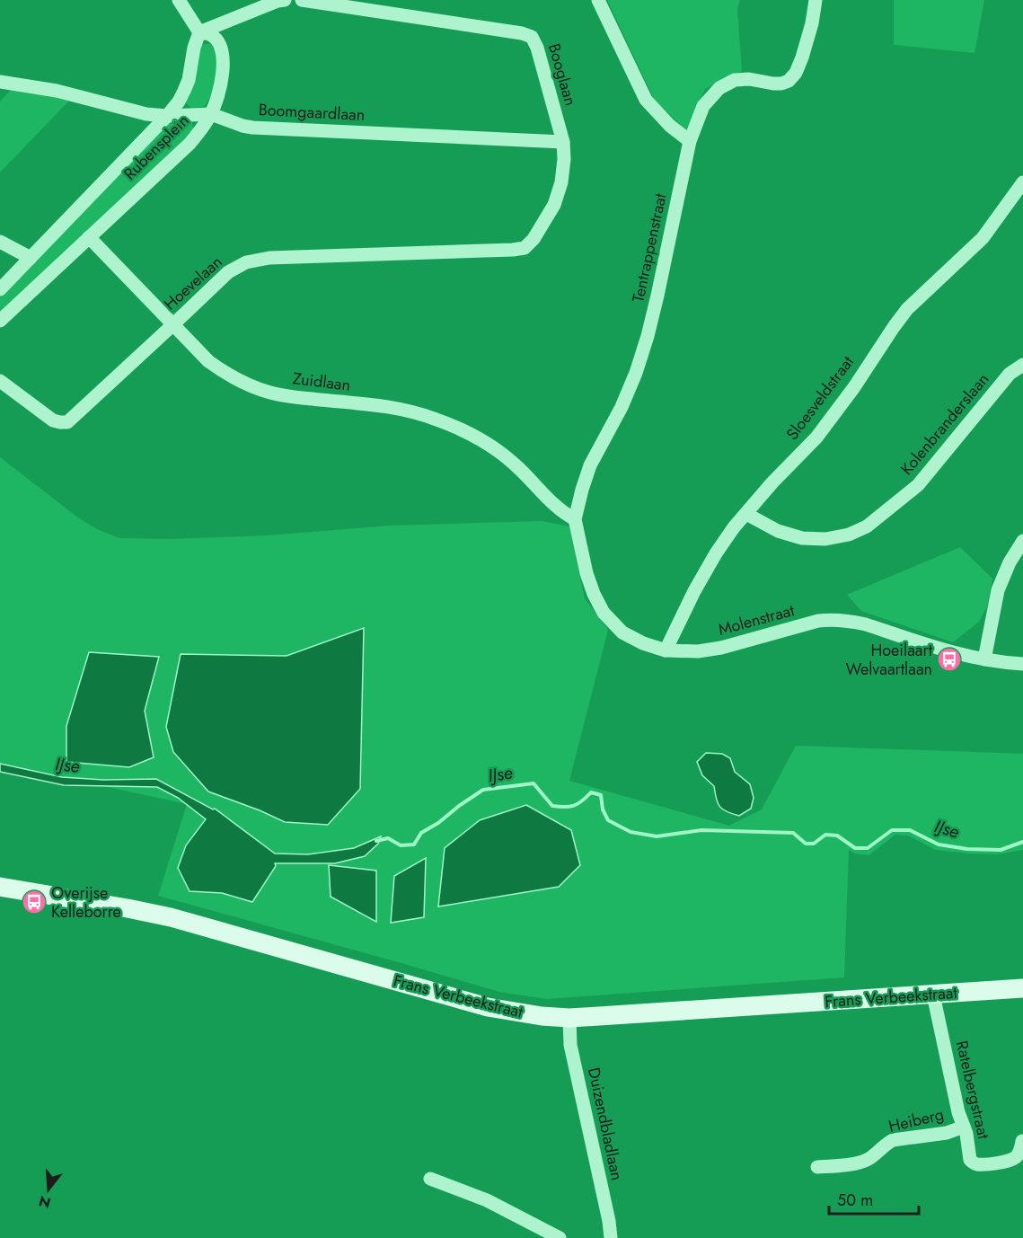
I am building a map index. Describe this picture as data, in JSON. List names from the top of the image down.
{
  "streets": {
    "main road": ["Frans Verbeekstraat"],
    "street": [
      "Booglaan",
      "Boomgaardlaan",
      "Rubensplein",
      "Tentrappenstraat",
      "Hoevelaan",
      "Zuidlaan",
      "Sloesveldstraat",
      "Kolenbranderslaan",
      "Molenstraat",
      "Ratelbergstraat",
      "Heiberg",
      "Duizendbladlaan"
    ]
  },
  "crossings": [
    ["Booglaan", "Boomgaardlaan"],
    ["Booglaan", "Hoevelaan"],
    ["Boomgaardlaan", "Rubensplein"],
    ["Rubensplein", "Zuidlaan"],
    ["Tentrappenstraat", "Zuidlaan"],
    ["Tentrappenstraat", "Molenstraat"],
    ["Hoevelaan", "Zuidlaan"],
    ["Zuidlaan", "Molenstraat"],
    ["Sloesveldstraat", "Kolenbranderslaan"],
    ["Sloesveldstraat", "Molenstraat"],
    ["Frans Verbeekstraat", "Ratelbergstraat"],
    ["Frans Verbeekstraat", "Duizendbladlaan"],
    ["Ratelbergstraat", "Heiberg"]
  ],
  "water": ["IJse"],
  "places": {
    "bus stop": ["Hoeilaart Welvaartlaan", "Overijse Kelleborre"]
  },
  "scale_bar": "50 m",
  "north": "bottom"
}
